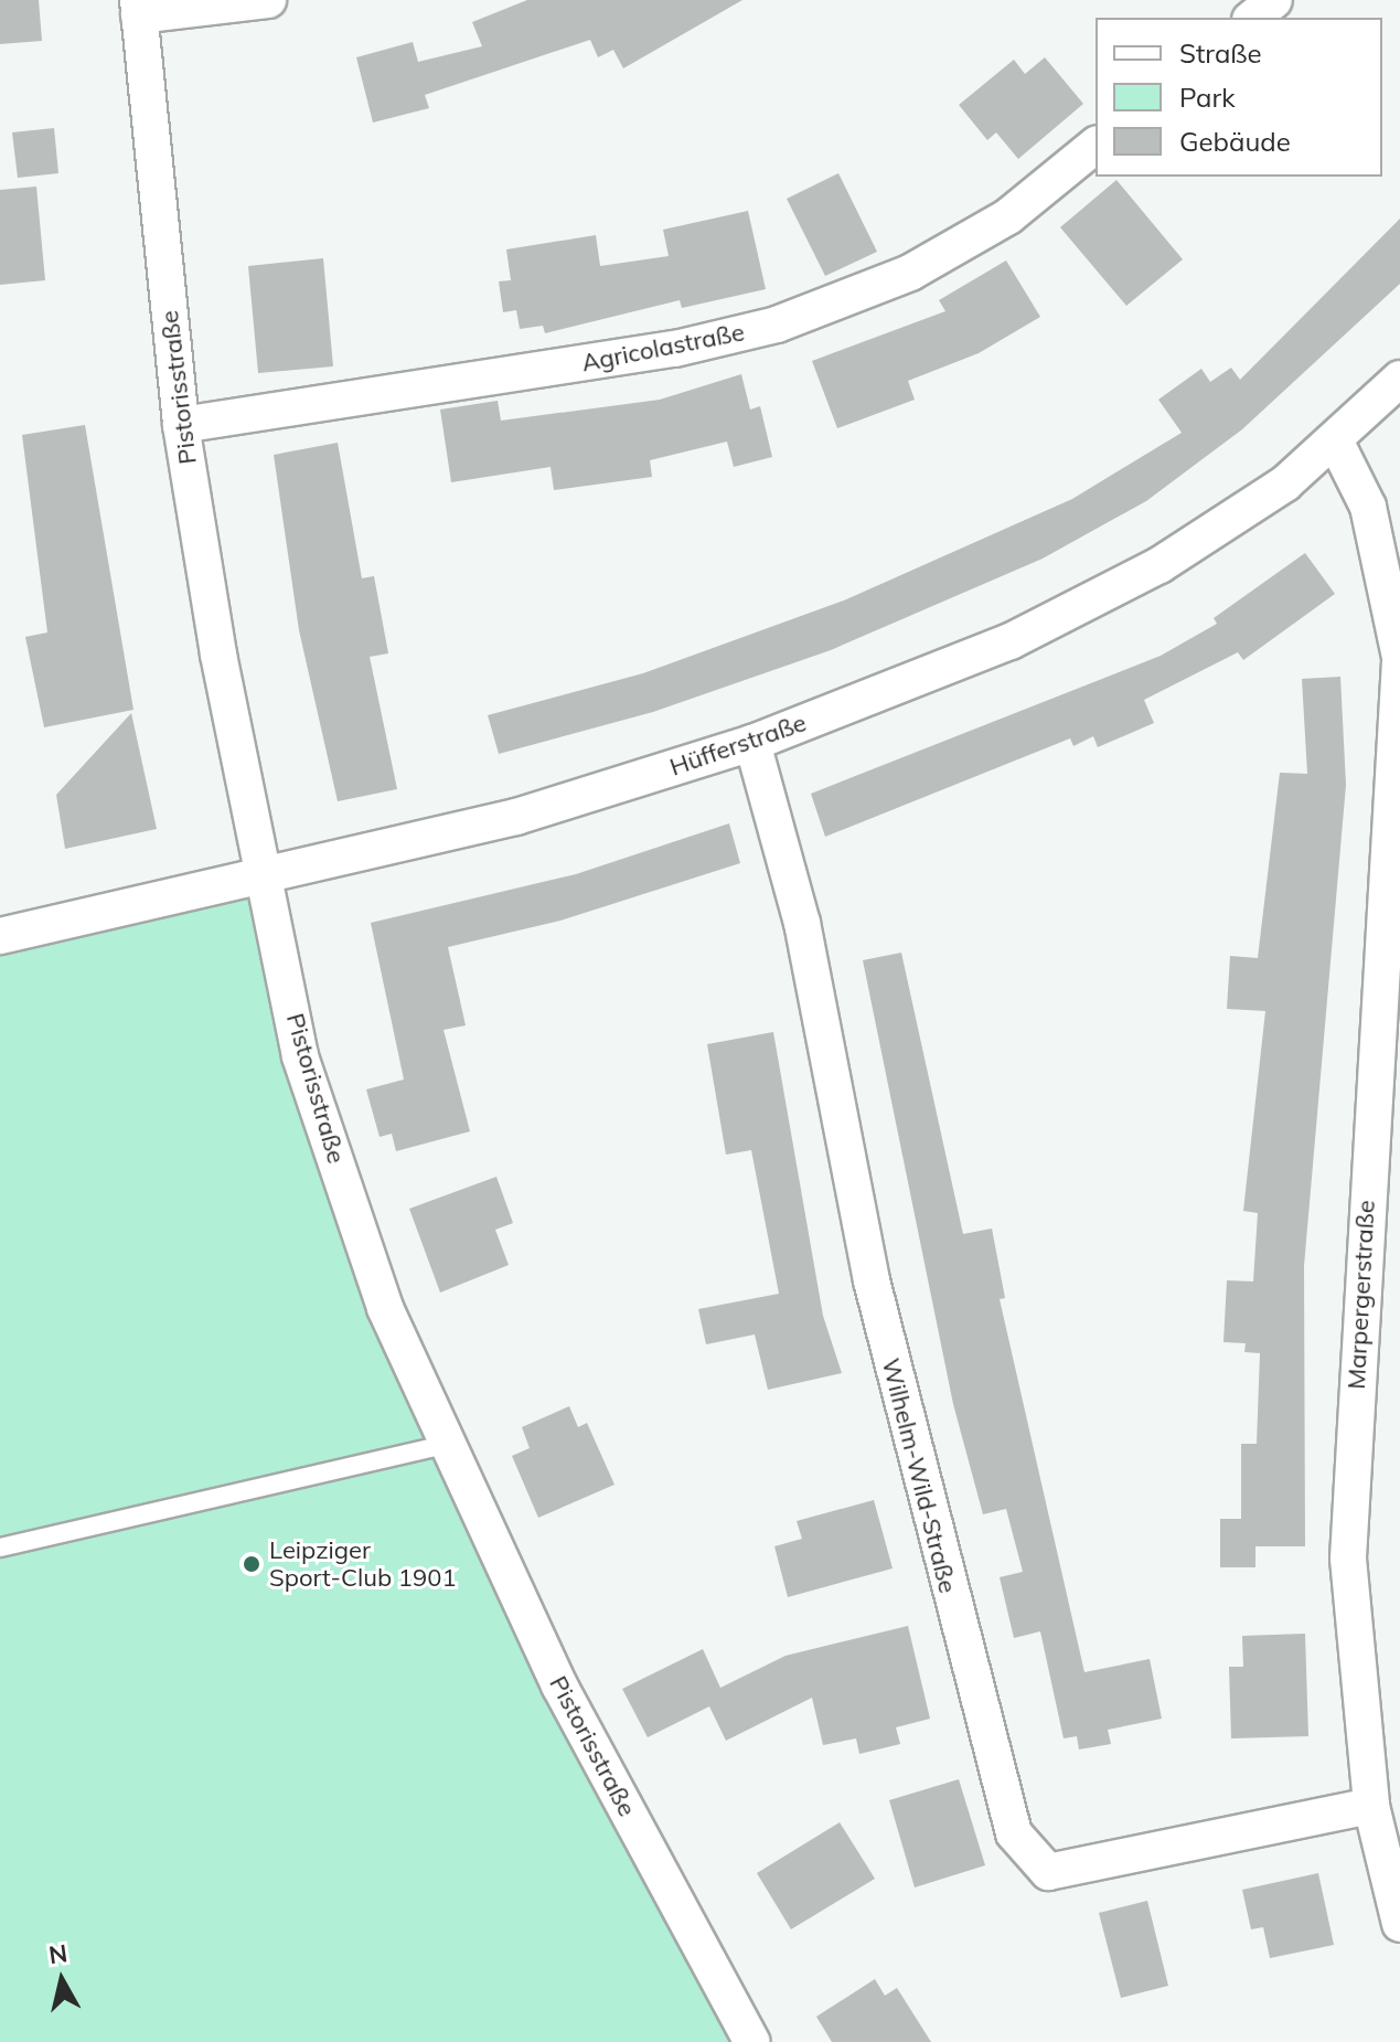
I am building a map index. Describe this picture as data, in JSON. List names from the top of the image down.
{
  "streets": {
    "street": [
      "Agricolastraße",
      "Pistorisstraße",
      "Hüfferstraße",
      "Marpergerstraße",
      "Wilhelm-Wild-Straße"
    ]
  },
  "crossings": [
    ["Agricolastraße", "Pistorisstraße"],
    ["Pistorisstraße", "Hüfferstraße"],
    ["Hüfferstraße", "Marpergerstraße"],
    ["Hüfferstraße", "Wilhelm-Wild-Straße"],
    ["Marpergerstraße", "Wilhelm-Wild-Straße"]
  ],
  "places": ["Leipziger Sport-Club 1901"],
  "legend": ["Straße", "Park", "Gebäude"],
  "north": "top"
}
